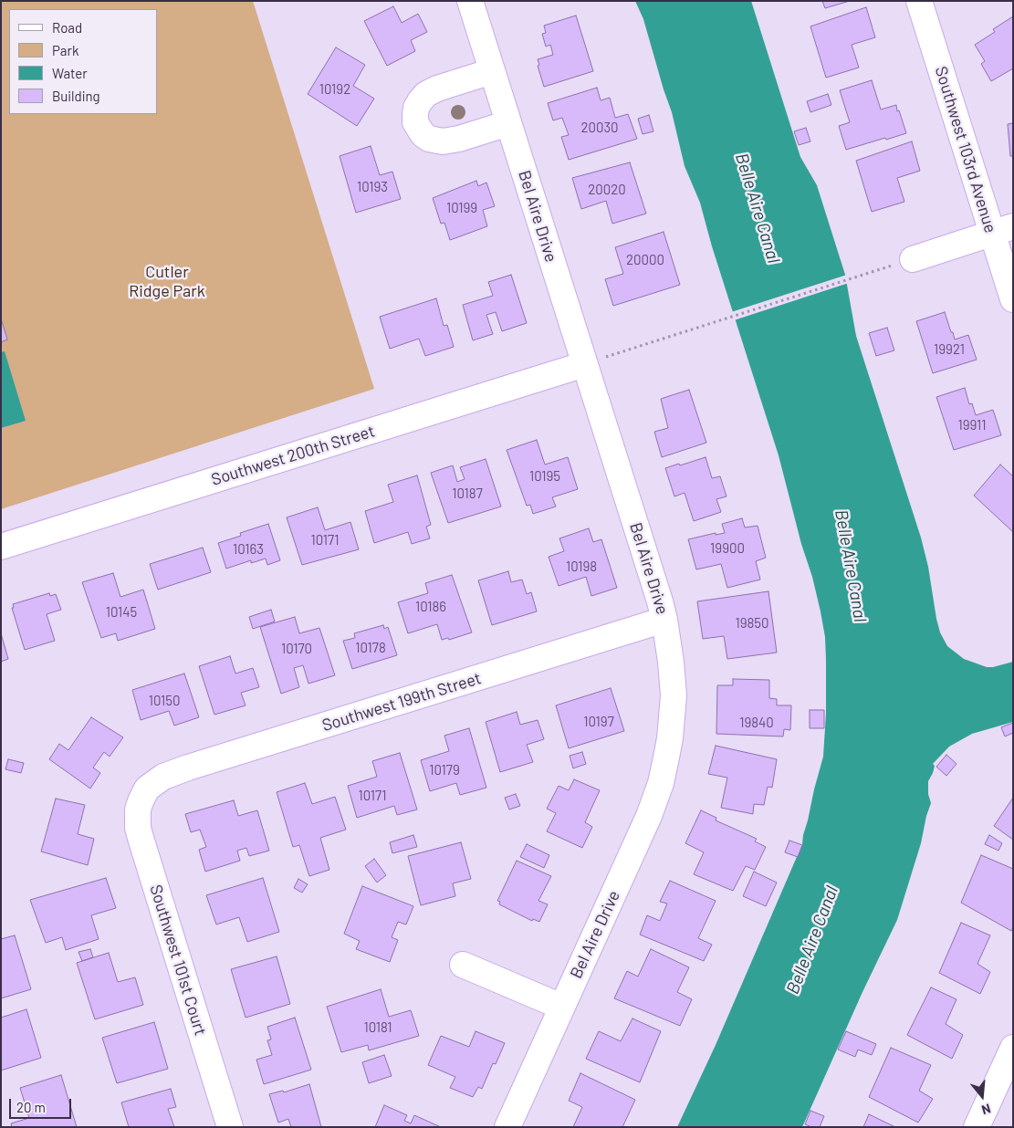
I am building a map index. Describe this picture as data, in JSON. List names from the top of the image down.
{
  "streets": {
    "street": [
      "Southwest 103rd Avenue",
      "Bel Aire Drive",
      "Southwest 200th Street",
      "Southwest 199th Street",
      "Southwest 101st Court"
    ]
  },
  "crossings": [
    ["Bel Aire Drive", "Southwest 200th Street"],
    ["Bel Aire Drive", "Southwest 199th Street"],
    ["Southwest 199th Street", "Southwest 101st Court"]
  ],
  "water": ["Belle Aire Canal"],
  "parks": ["Cutler Ridge Park"],
  "house_numbers": [
    "10192",
    "20030",
    "10193",
    "20020",
    "10199",
    "20000",
    "19921",
    "19911",
    "10195",
    "10187",
    "10171",
    "19900",
    "10163",
    "10198",
    "10186",
    "10145",
    "19850",
    "10178",
    "10170",
    "10150",
    "10197",
    "19840",
    "10179",
    "10171",
    "10181"
  ],
  "legend": [
    "Road",
    "Park",
    "Water",
    "Building"
  ],
  "scale_bar": "20 m",
  "north": "bottom"
}
